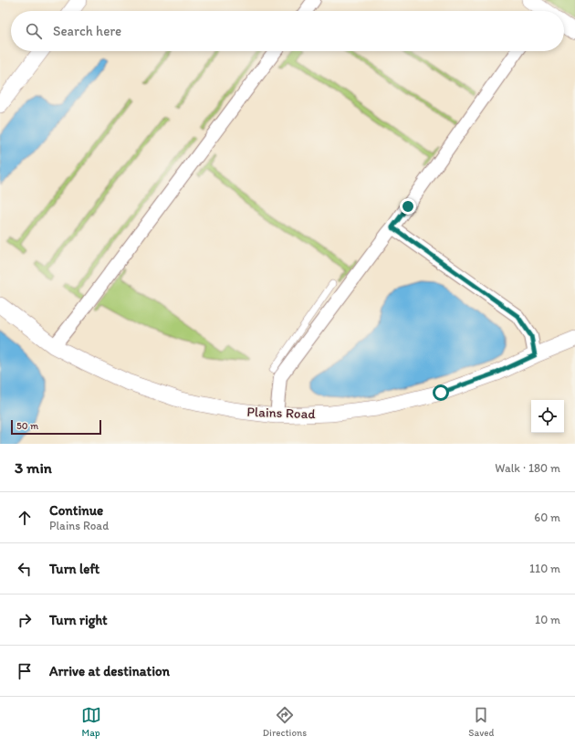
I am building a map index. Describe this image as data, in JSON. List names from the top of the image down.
{
  "streets": {
    "street": ["Plains Road"]
  },
  "scale_bar": "50 m",
  "page": {
    "search": "Search here",
    "scale": "50 m",
    "heading": ["3 min", "Walk · 180 m"],
    "list": [
      ["Continue", "Plains Road", "60 m"],
      ["Turn left", "110 m"],
      ["Turn right", "10 m"],
      "Arrive at destination"
    ],
    "nav": ["Map", "Directions", "Saved"]
  }
}
